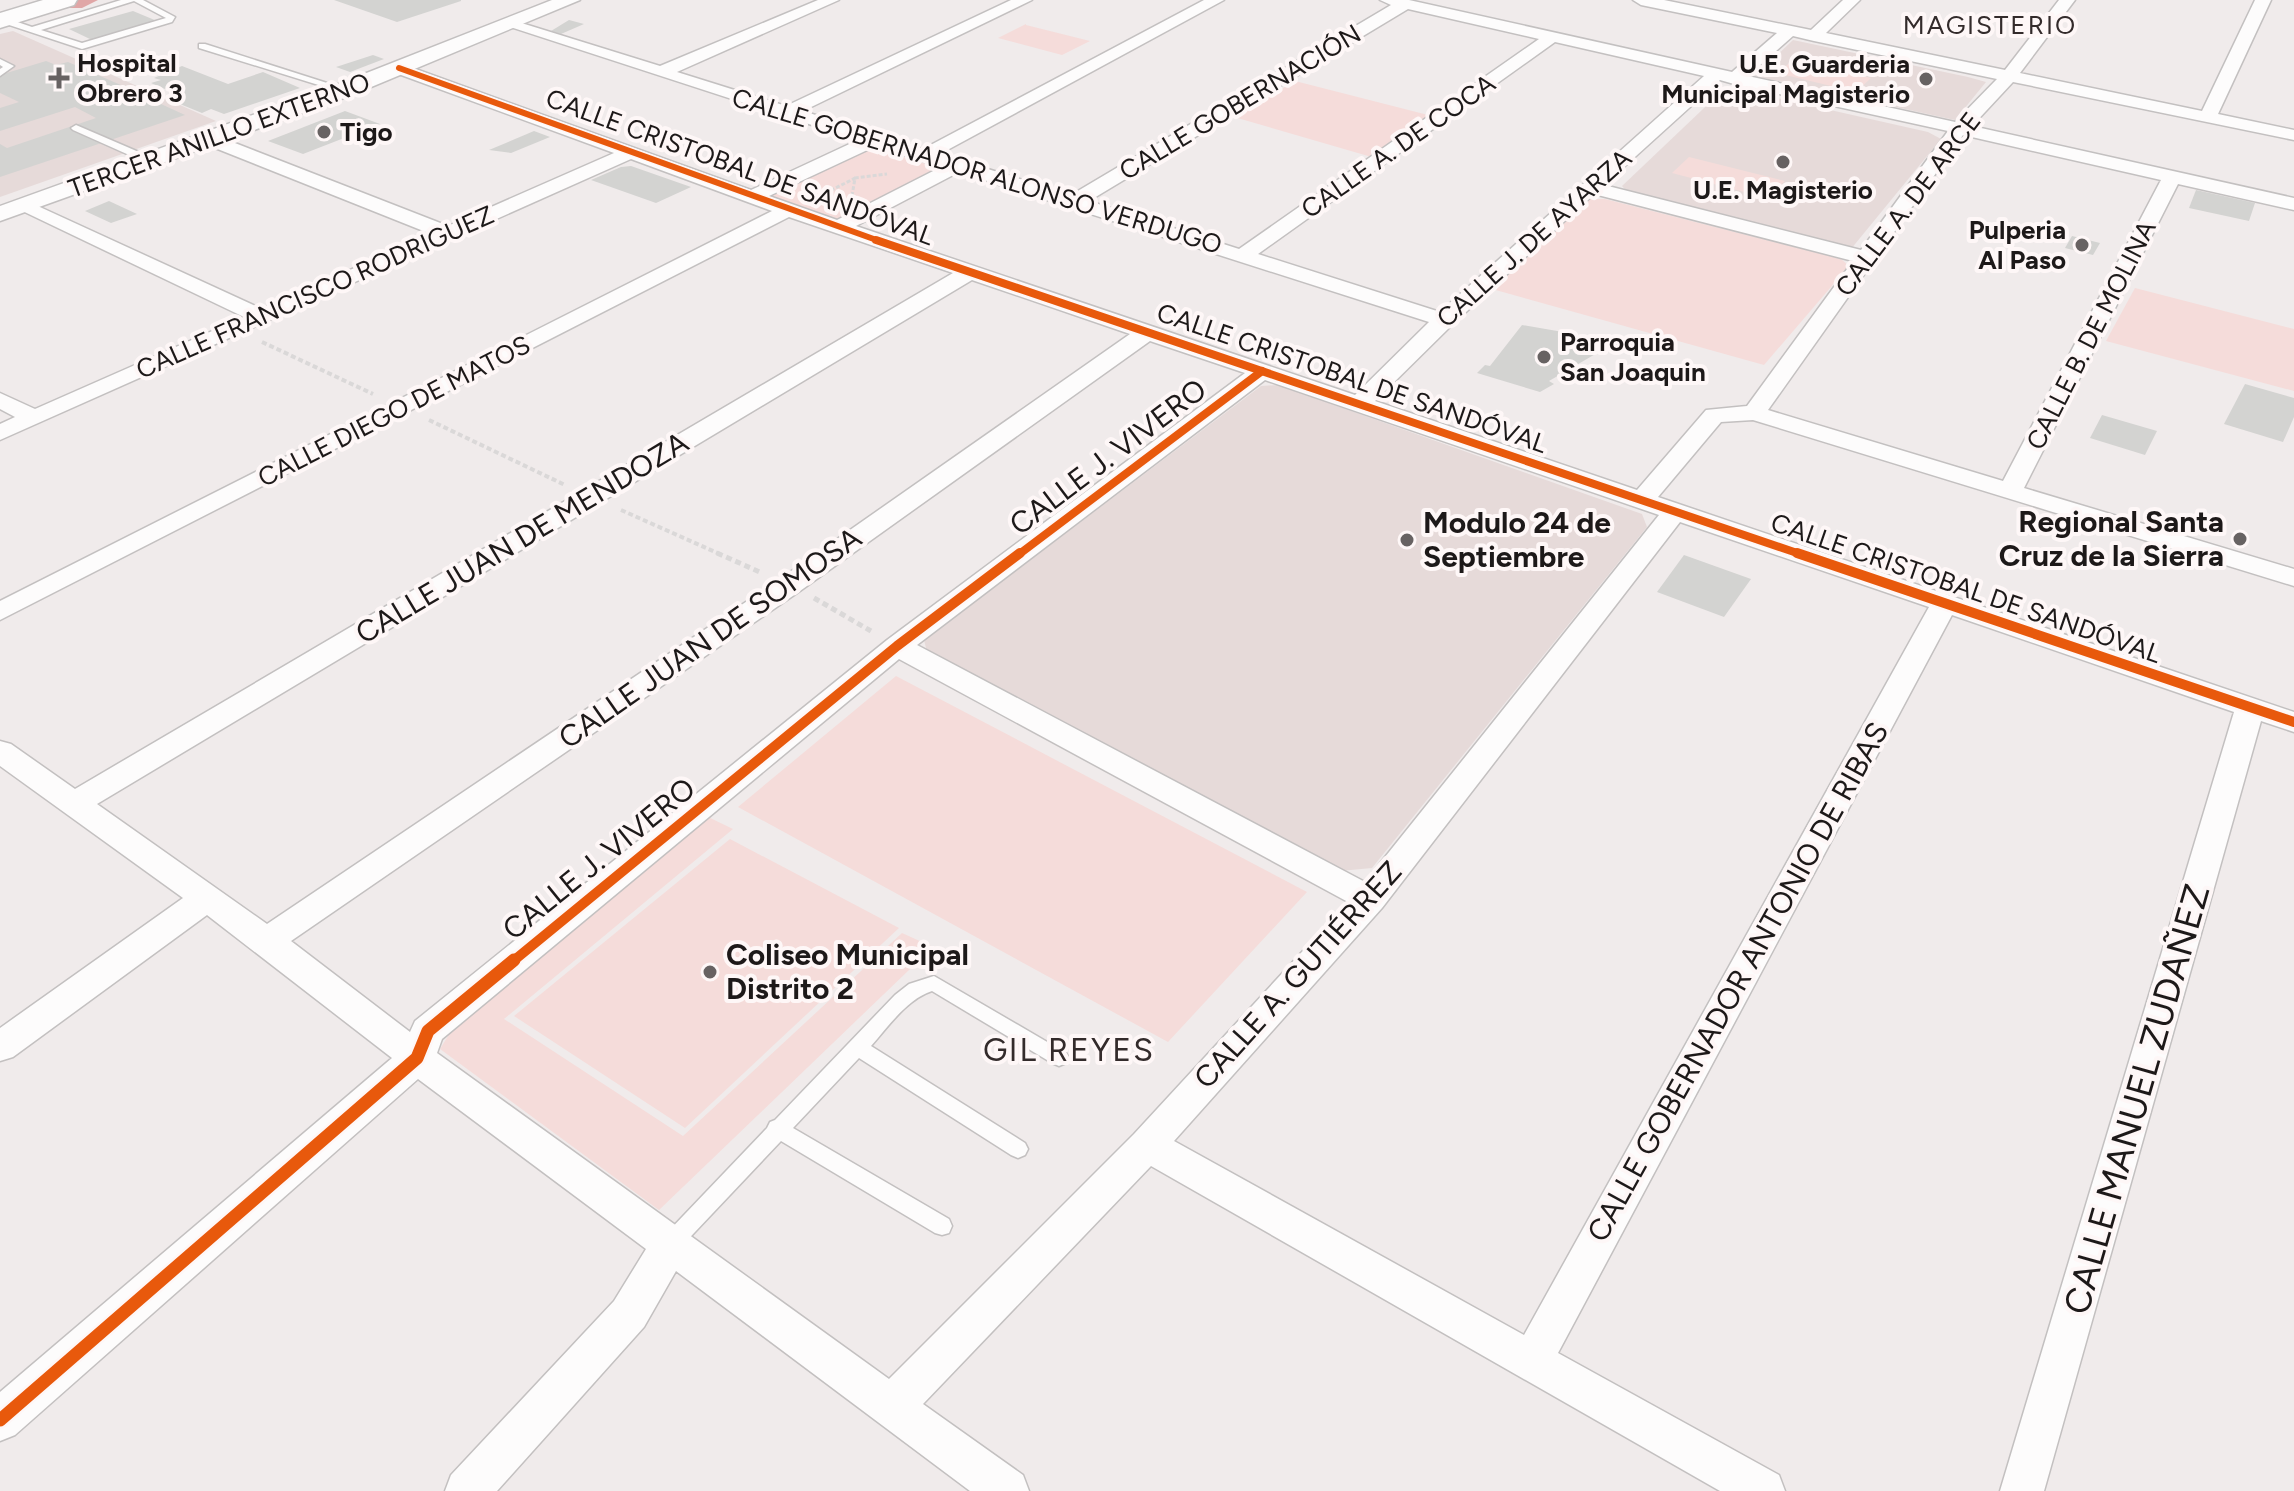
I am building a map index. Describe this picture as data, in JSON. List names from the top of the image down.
{
  "streets": {
    "street": [
      "CALLE GOBERNACIÓN",
      "TERCER ANILLO EXTERNO",
      "CALLE A. DE COCA",
      "CALLE CRISTOBAL DE SANDÓVAL",
      "CALLE GOBERNADOR ALONSO VERDUGO",
      "CALLE A. DE ARCE",
      "CALLE J. DE AYARZA",
      "CALLE FRANCISCO RODRIGUEZ",
      "CALLE B. DE MOLINA",
      "CALLE DIEGO DE MATOS",
      "CALLE J. VIVERO",
      "CALLE JUAN DE MENDOZA",
      "CALLE JUAN DE SOMOSA",
      "CALLE A. GUTIÉRREZ",
      "CALLE GOBERNADOR ANTONIO DE RIBAS",
      "CALLE MANUEL ZUDAÑEZ"
    ]
  },
  "crossings": [
    ["CALLE GOBERNACIÓN", "CALLE GOBERNADOR ALONSO VERDUGO"],
    ["TERCER ANILLO EXTERNO", "CALLE CRISTOBAL DE SANDÓVAL"],
    ["TERCER ANILLO EXTERNO", "CALLE GOBERNADOR ALONSO VERDUGO"],
    ["CALLE A. DE COCA", "CALLE GOBERNADOR ALONSO VERDUGO"],
    ["CALLE CRISTOBAL DE SANDÓVAL", "CALLE J. DE AYARZA"],
    ["CALLE CRISTOBAL DE SANDÓVAL", "CALLE FRANCISCO RODRIGUEZ"],
    ["CALLE CRISTOBAL DE SANDÓVAL", "CALLE DIEGO DE MATOS"],
    ["CALLE CRISTOBAL DE SANDÓVAL", "CALLE J. VIVERO"],
    ["CALLE CRISTOBAL DE SANDÓVAL", "CALLE JUAN DE MENDOZA"],
    ["CALLE CRISTOBAL DE SANDÓVAL", "CALLE JUAN DE SOMOSA"],
    ["CALLE CRISTOBAL DE SANDÓVAL", "CALLE A. GUTIÉRREZ"],
    ["CALLE CRISTOBAL DE SANDÓVAL", "CALLE GOBERNADOR ANTONIO DE RIBAS"],
    ["CALLE CRISTOBAL DE SANDÓVAL", "CALLE MANUEL ZUDAÑEZ"],
    ["CALLE GOBERNADOR ALONSO VERDUGO", "CALLE J. DE AYARZA"]
  ],
  "districts": ["MAGISTERIO", "GIL REYES"],
  "places": {
    "health": ["Hospital Obrero 3"],
    "other": [
      "U.E. Guarderia Municipal Magisterio",
      "Tigo",
      "U.E. Magisterio",
      "Pulperia Al Paso",
      "Parroquia San Joaquin",
      "Regional Santa Cruz de la Sierra",
      "Modulo 24 de Septiembre",
      "Coliseo Municipal Distrito 2"
    ]
  }
}
